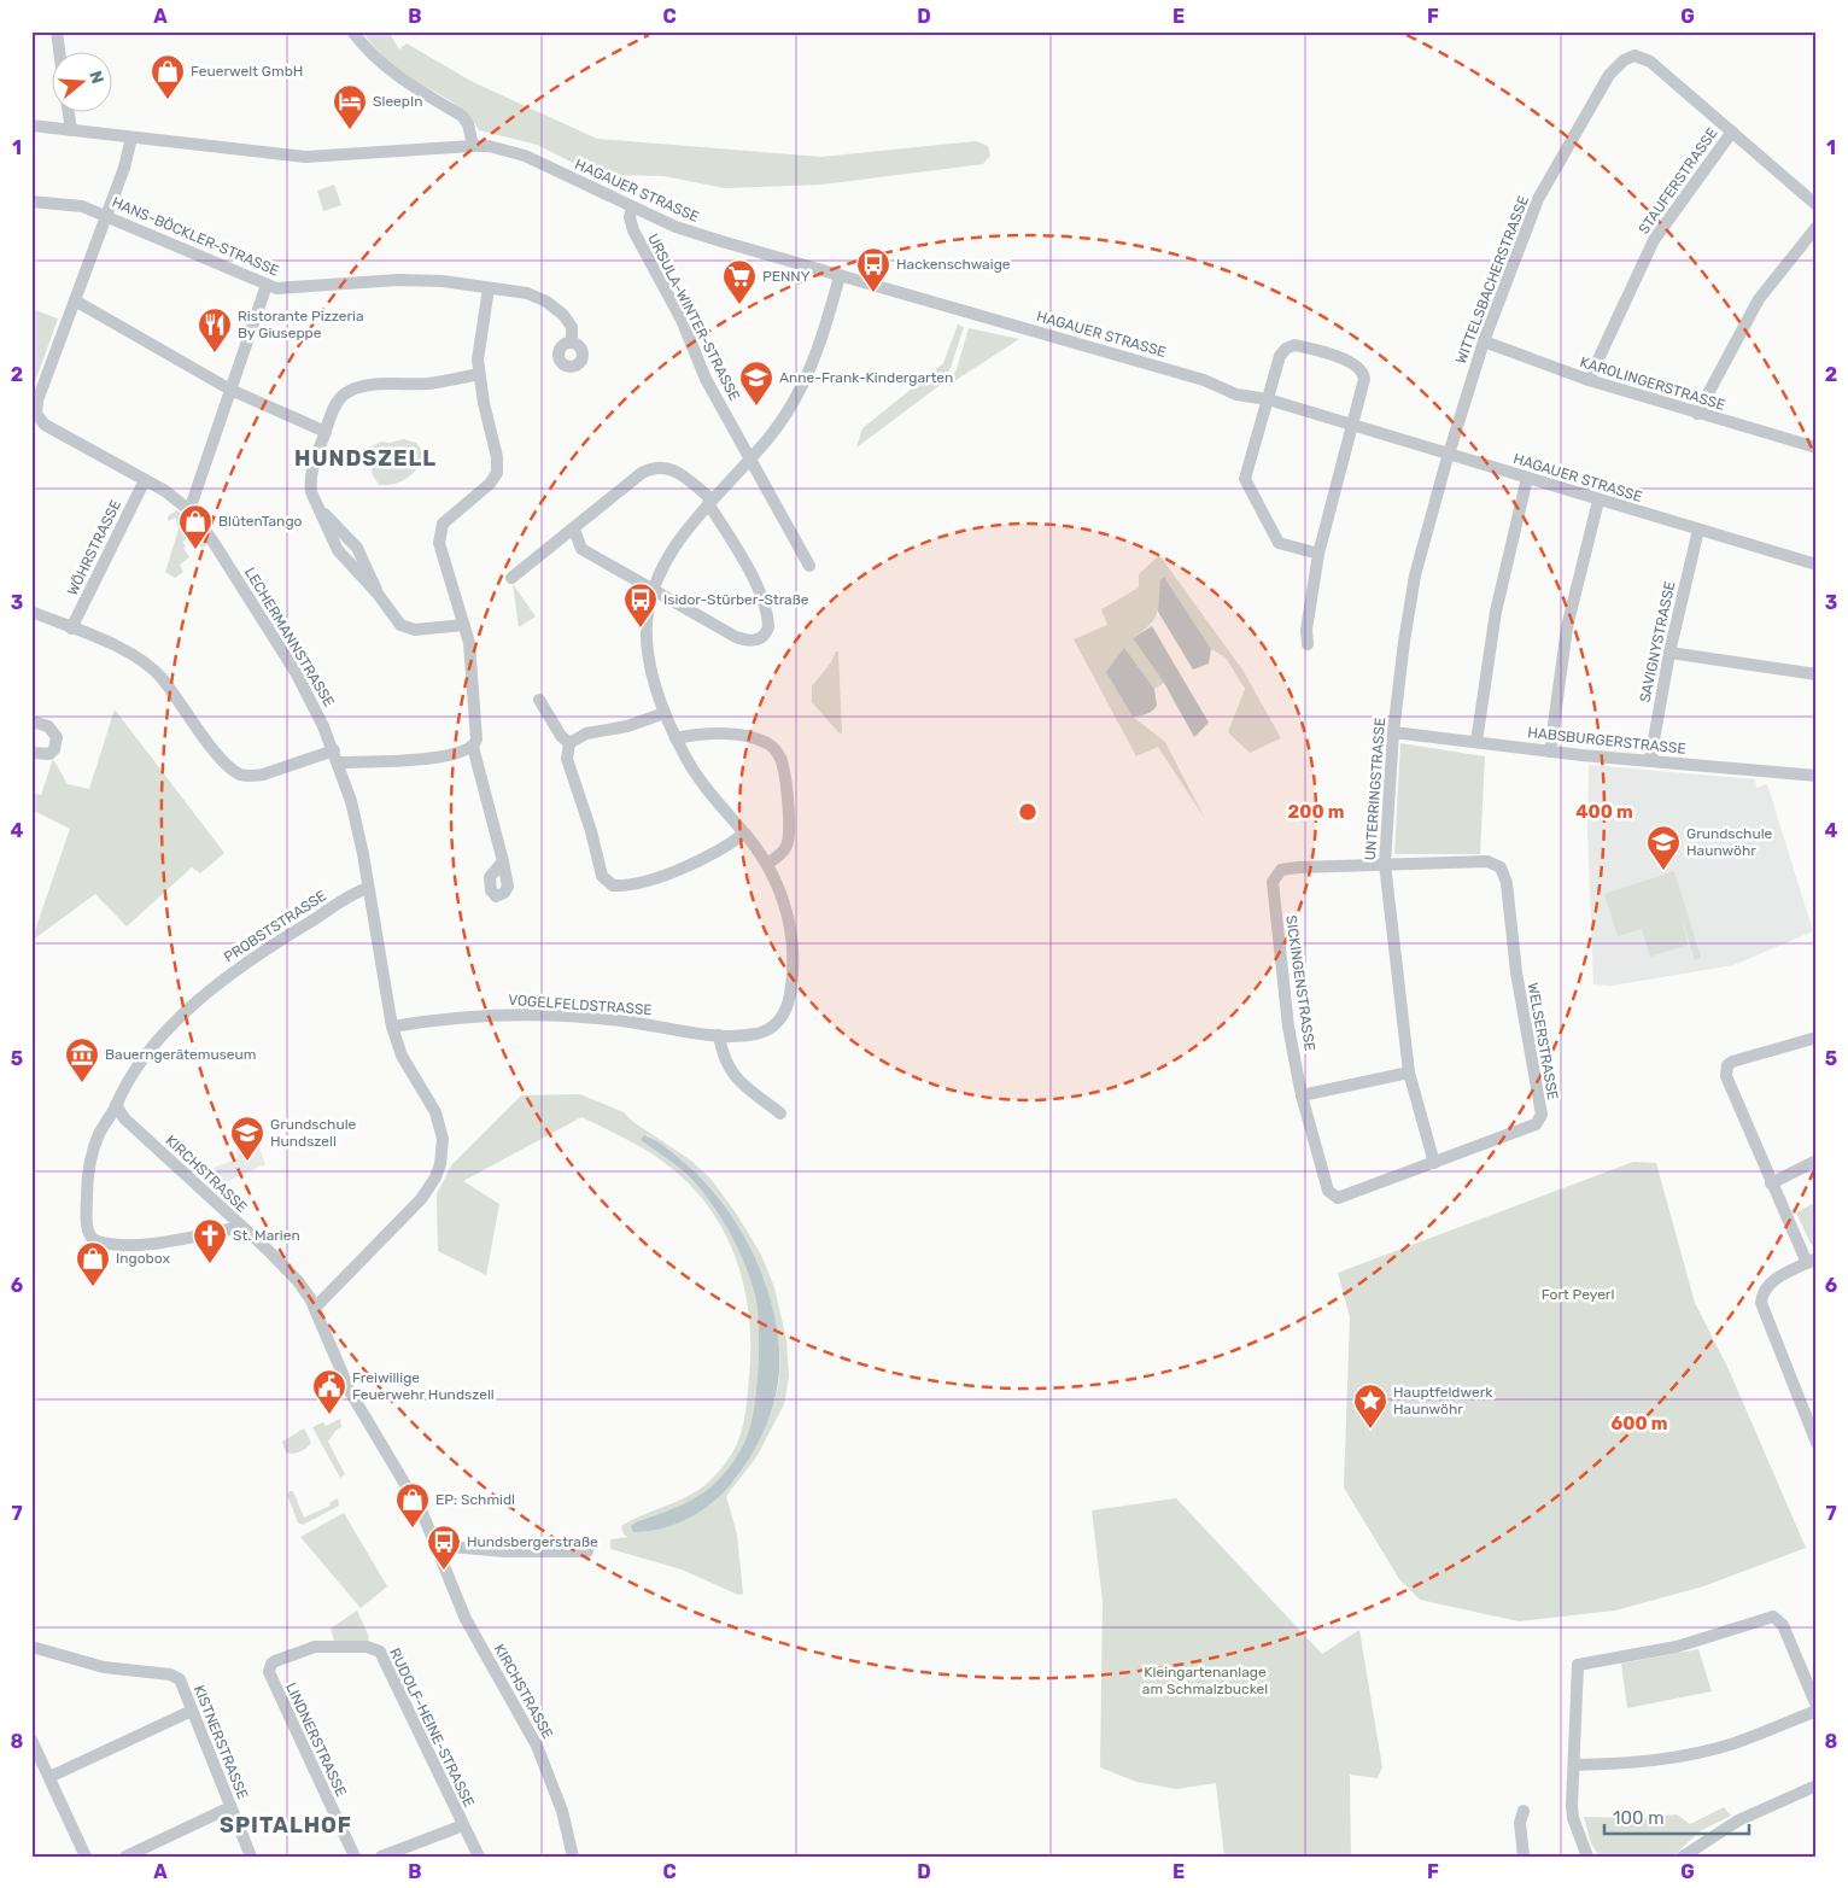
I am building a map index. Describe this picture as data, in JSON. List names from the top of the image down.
{
  "streets": {
    "street": [
      "STAUFERSTRASSE",
      "HAGAUER STRASSE",
      "HANS-BÖCKLER-STRASSE",
      "WITTELSBACHERSTRASSE",
      "URSULA-WINTER-STRASSE",
      "KAROLINGERSTRASSE",
      "WÖHRSTRASSE",
      "LECHERMANNSTRASSE",
      "SAVIGNYSTRASSE",
      "HABSBURGERSTRASSE",
      "UNTERRINGSTRASSE",
      "PROBSTSTRASSE",
      "SICKINGENSTRASSE",
      "VOGELFELDSTRASSE",
      "WELSERSTRASSE",
      "KIRCHSTRASSE",
      "RUDOLF-HEINE-STRASSE",
      "LINDNERSTRASSE",
      "KISTNERSTRASSE"
    ]
  },
  "crossings": [
    ["STAUFERSTRASSE", "WITTELSBACHERSTRASSE"],
    ["STAUFERSTRASSE", "KAROLINGERSTRASSE"],
    ["HAGAUER STRASSE", "WITTELSBACHERSTRASSE"],
    ["HAGAUER STRASSE", "URSULA-WINTER-STRASSE"],
    ["HAGAUER STRASSE", "LECHERMANNSTRASSE"],
    ["HAGAUER STRASSE", "SAVIGNYSTRASSE"],
    ["HAGAUER STRASSE", "UNTERRINGSTRASSE"],
    ["HANS-BÖCKLER-STRASSE", "LECHERMANNSTRASSE"],
    ["WITTELSBACHERSTRASSE", "KAROLINGERSTRASSE"],
    ["WITTELSBACHERSTRASSE", "UNTERRINGSTRASSE"],
    ["WÖHRSTRASSE", "LECHERMANNSTRASSE"],
    ["LECHERMANNSTRASSE", "PROBSTSTRASSE"],
    ["LECHERMANNSTRASSE", "VOGELFELDSTRASSE"],
    ["LECHERMANNSTRASSE", "KIRCHSTRASSE"],
    ["SAVIGNYSTRASSE", "HABSBURGERSTRASSE"],
    ["HABSBURGERSTRASSE", "UNTERRINGSTRASSE"],
    ["UNTERRINGSTRASSE", "SICKINGENSTRASSE"],
    ["UNTERRINGSTRASSE", "WELSERSTRASSE"],
    ["PROBSTSTRASSE", "KIRCHSTRASSE"],
    ["SICKINGENSTRASSE", "WELSERSTRASSE"],
    ["RUDOLF-HEINE-STRASSE", "LINDNERSTRASSE"]
  ],
  "districts": ["HUNDSZELL", "SPITALHOF"],
  "parks": ["Fort Peyerl", "Kleingartenanlage am Schmalzbuckel"],
  "places": {
    "shop": [
      "Feuerwelt GmbH",
      "BlütenTango",
      "Ingobox",
      "EP: Schmidl"
    ],
    "hotel": ["SleepIn"],
    "bus stop": ["Hackenschwaige", "Isidor-Stürber-Straße", "Hundsbergerstraße"],
    "supermarket": ["PENNY"],
    "restaurant": ["Ristorante Pizzeria By Giuseppe"],
    "school or university": ["Anne-Frank-Kindergarten", "Grundschule Haunwöhr", "Grundschule Hundszell"],
    "museum": ["Bauerngerätemuseum"],
    "church": ["St. Marien"],
    "public building": ["Freiwillige Feuerwehr Hundszell"],
    "place": ["Hauptfeldwerk Haunwöhr"]
  },
  "scale_bar": "100 m",
  "north": "right",
  "grid": {
    "columns": [
      "A",
      "B",
      "C",
      "D",
      "E",
      "F",
      "G"
    ],
    "rows": [
      "1",
      "2",
      "3",
      "4",
      "5",
      "6",
      "7",
      "8"
    ]
  },
  "rings": ["200 m", "400 m", "600 m"]
}
